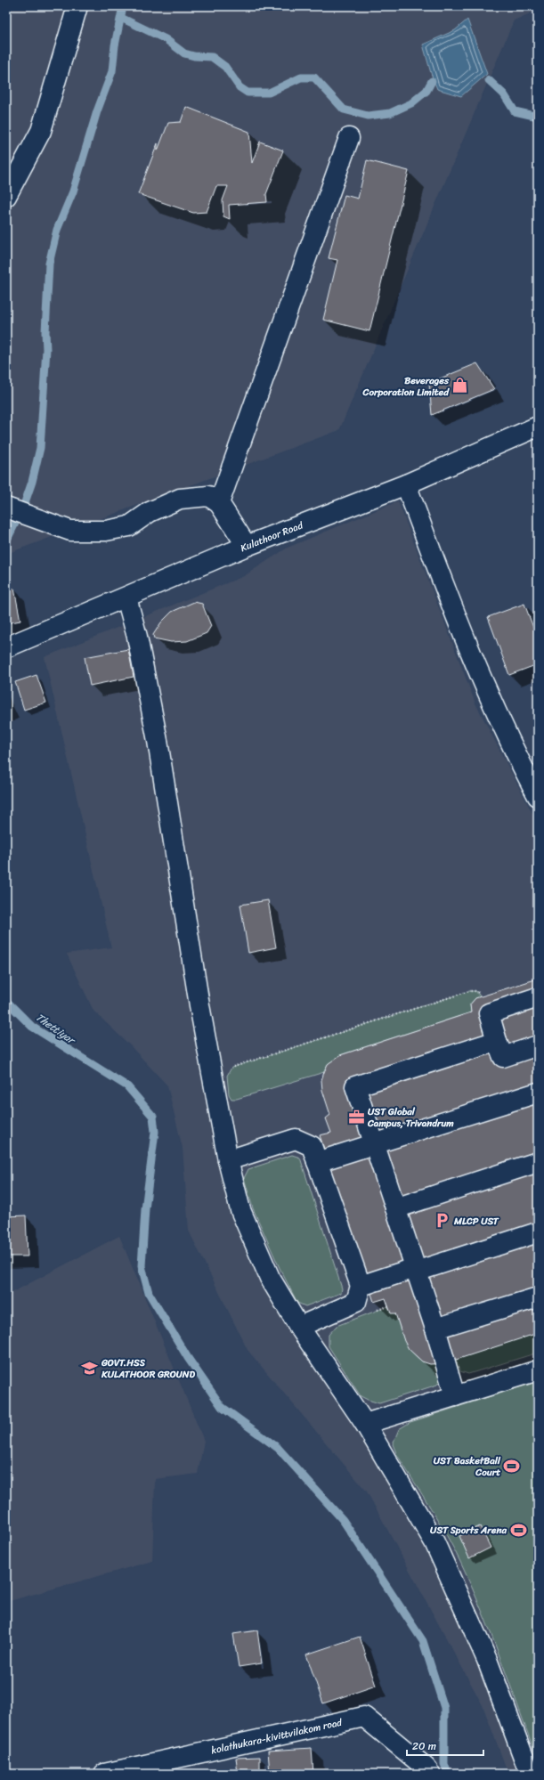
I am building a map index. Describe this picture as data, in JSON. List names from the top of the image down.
{
  "streets": {
    "street": ["Kulathoor Road", "kolathukara-kivittvilakom road"]
  },
  "water": ["Thettiyar"],
  "places": {
    "shop": ["Beverages Corporation Limited"],
    "office": ["UST Global Campus, Trivandrum"],
    "parking": ["MLCP UST"],
    "school or university": ["GOVT.HSS KULATHOOR GROUND"],
    "sports": ["UST BasketBall Court", "UST Sports Arena"]
  },
  "scale_bar": "20 m"
}
